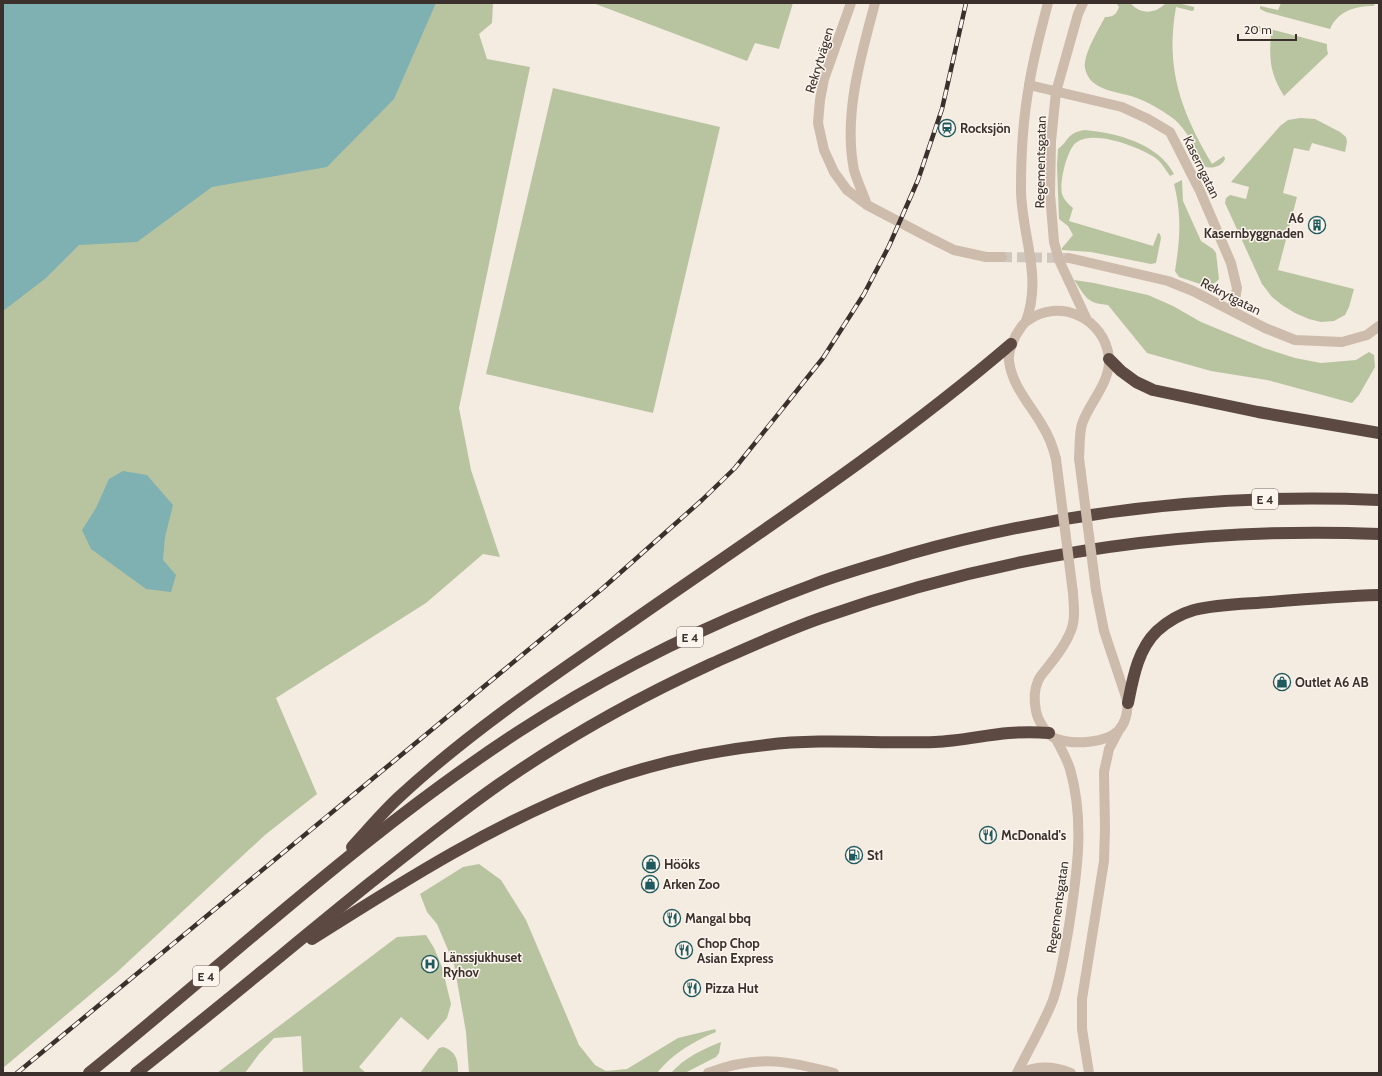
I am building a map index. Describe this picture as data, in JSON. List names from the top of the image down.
{
  "streets": {
    "highway": ["E 4"],
    "street": [
      "Rekrytvägen",
      "Regementsgatan",
      "Kaserngatan",
      "Rekrytgatan"
    ]
  },
  "crossings": [
    ["Regementsgatan", "Kaserngatan"],
    ["Kaserngatan", "Rekrytgatan"]
  ],
  "places": {
    "station": ["Rocksjön"],
    "building": ["A6 Kasernbyggnaden"],
    "shop": ["Outlet A6 AB", "Hööks", "Arken Zoo"],
    "restaurant": [
      "McDonald's",
      "Mangal bbq",
      "Chop Chop Asian Express",
      "Pizza Hut"
    ],
    "fuel station": ["St1"],
    "hospital": ["Länssjukhuset Ryhov"]
  },
  "scale_bar": "20 m"
}
